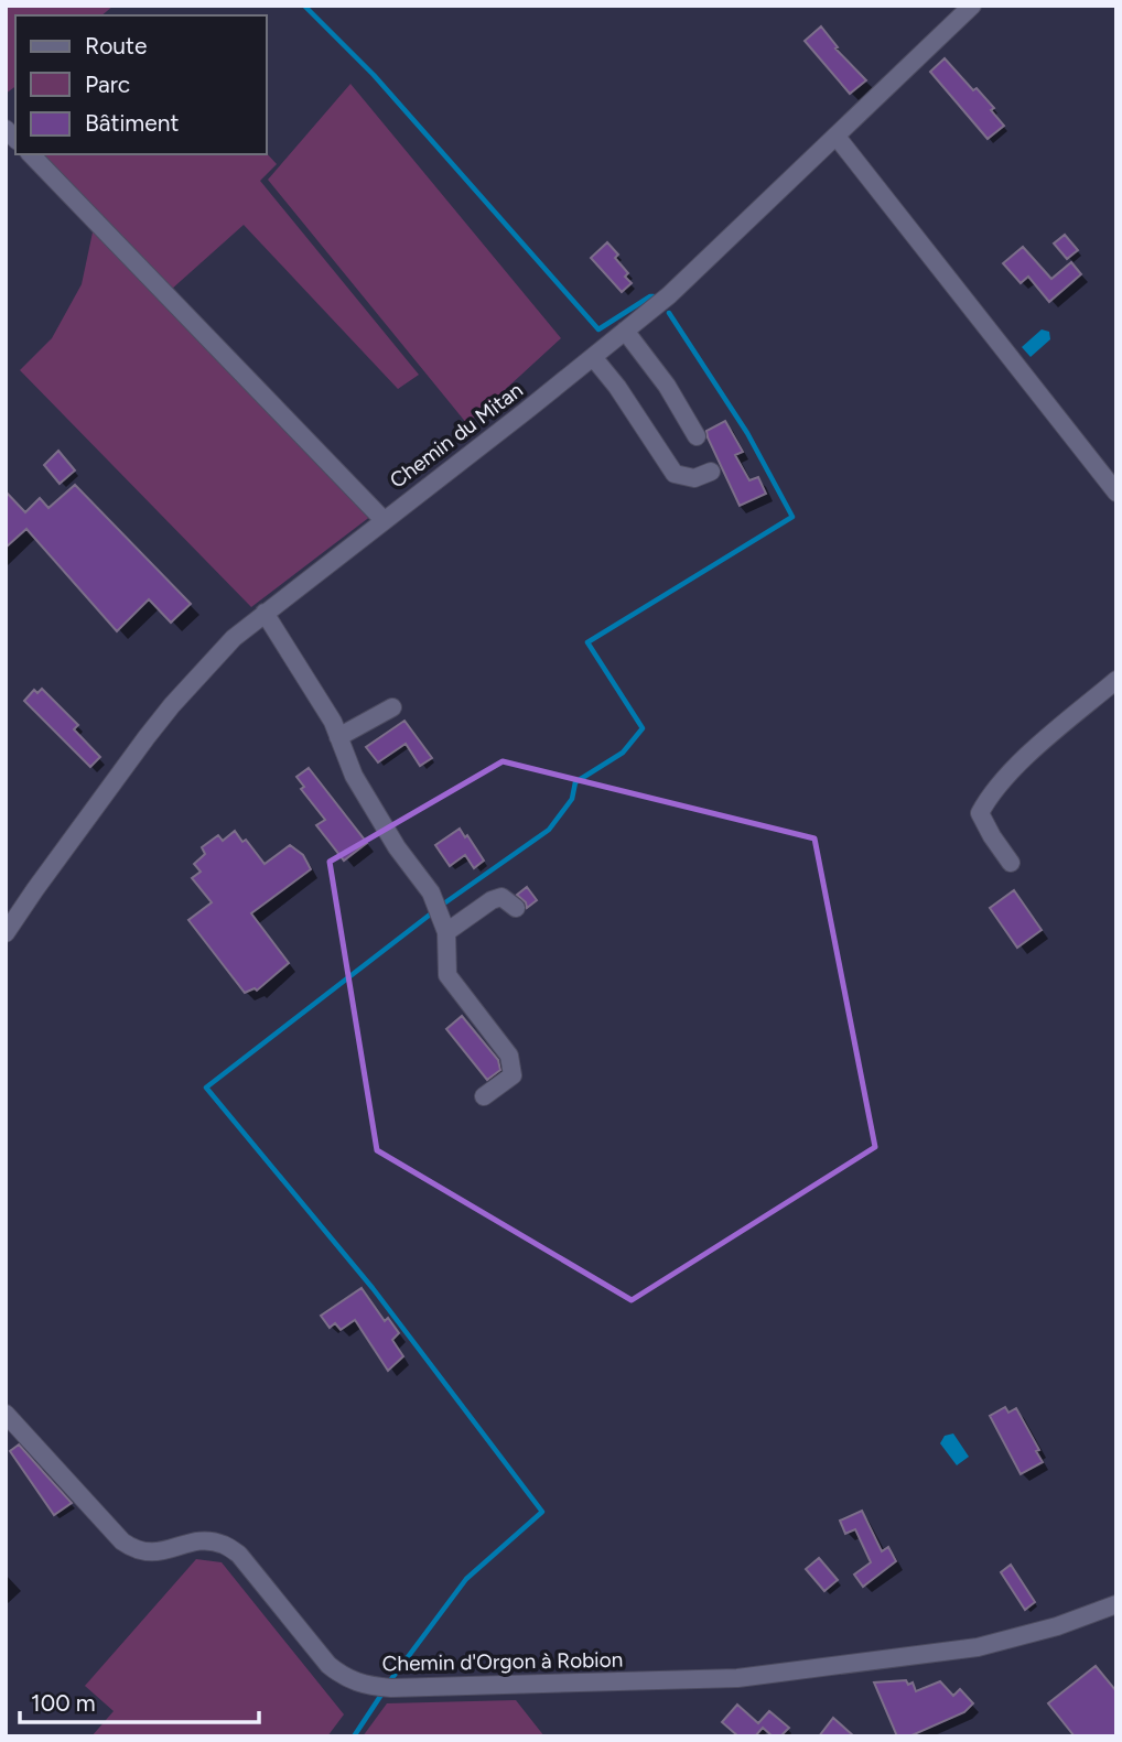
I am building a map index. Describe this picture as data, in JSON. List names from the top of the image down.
{
  "streets": {
    "street": ["Chemin du Mitan", "Chemin d'Orgon à Robion"]
  },
  "legend": ["Route", "Parc", "Bâtiment"],
  "scale_bar": "100 m"
}
